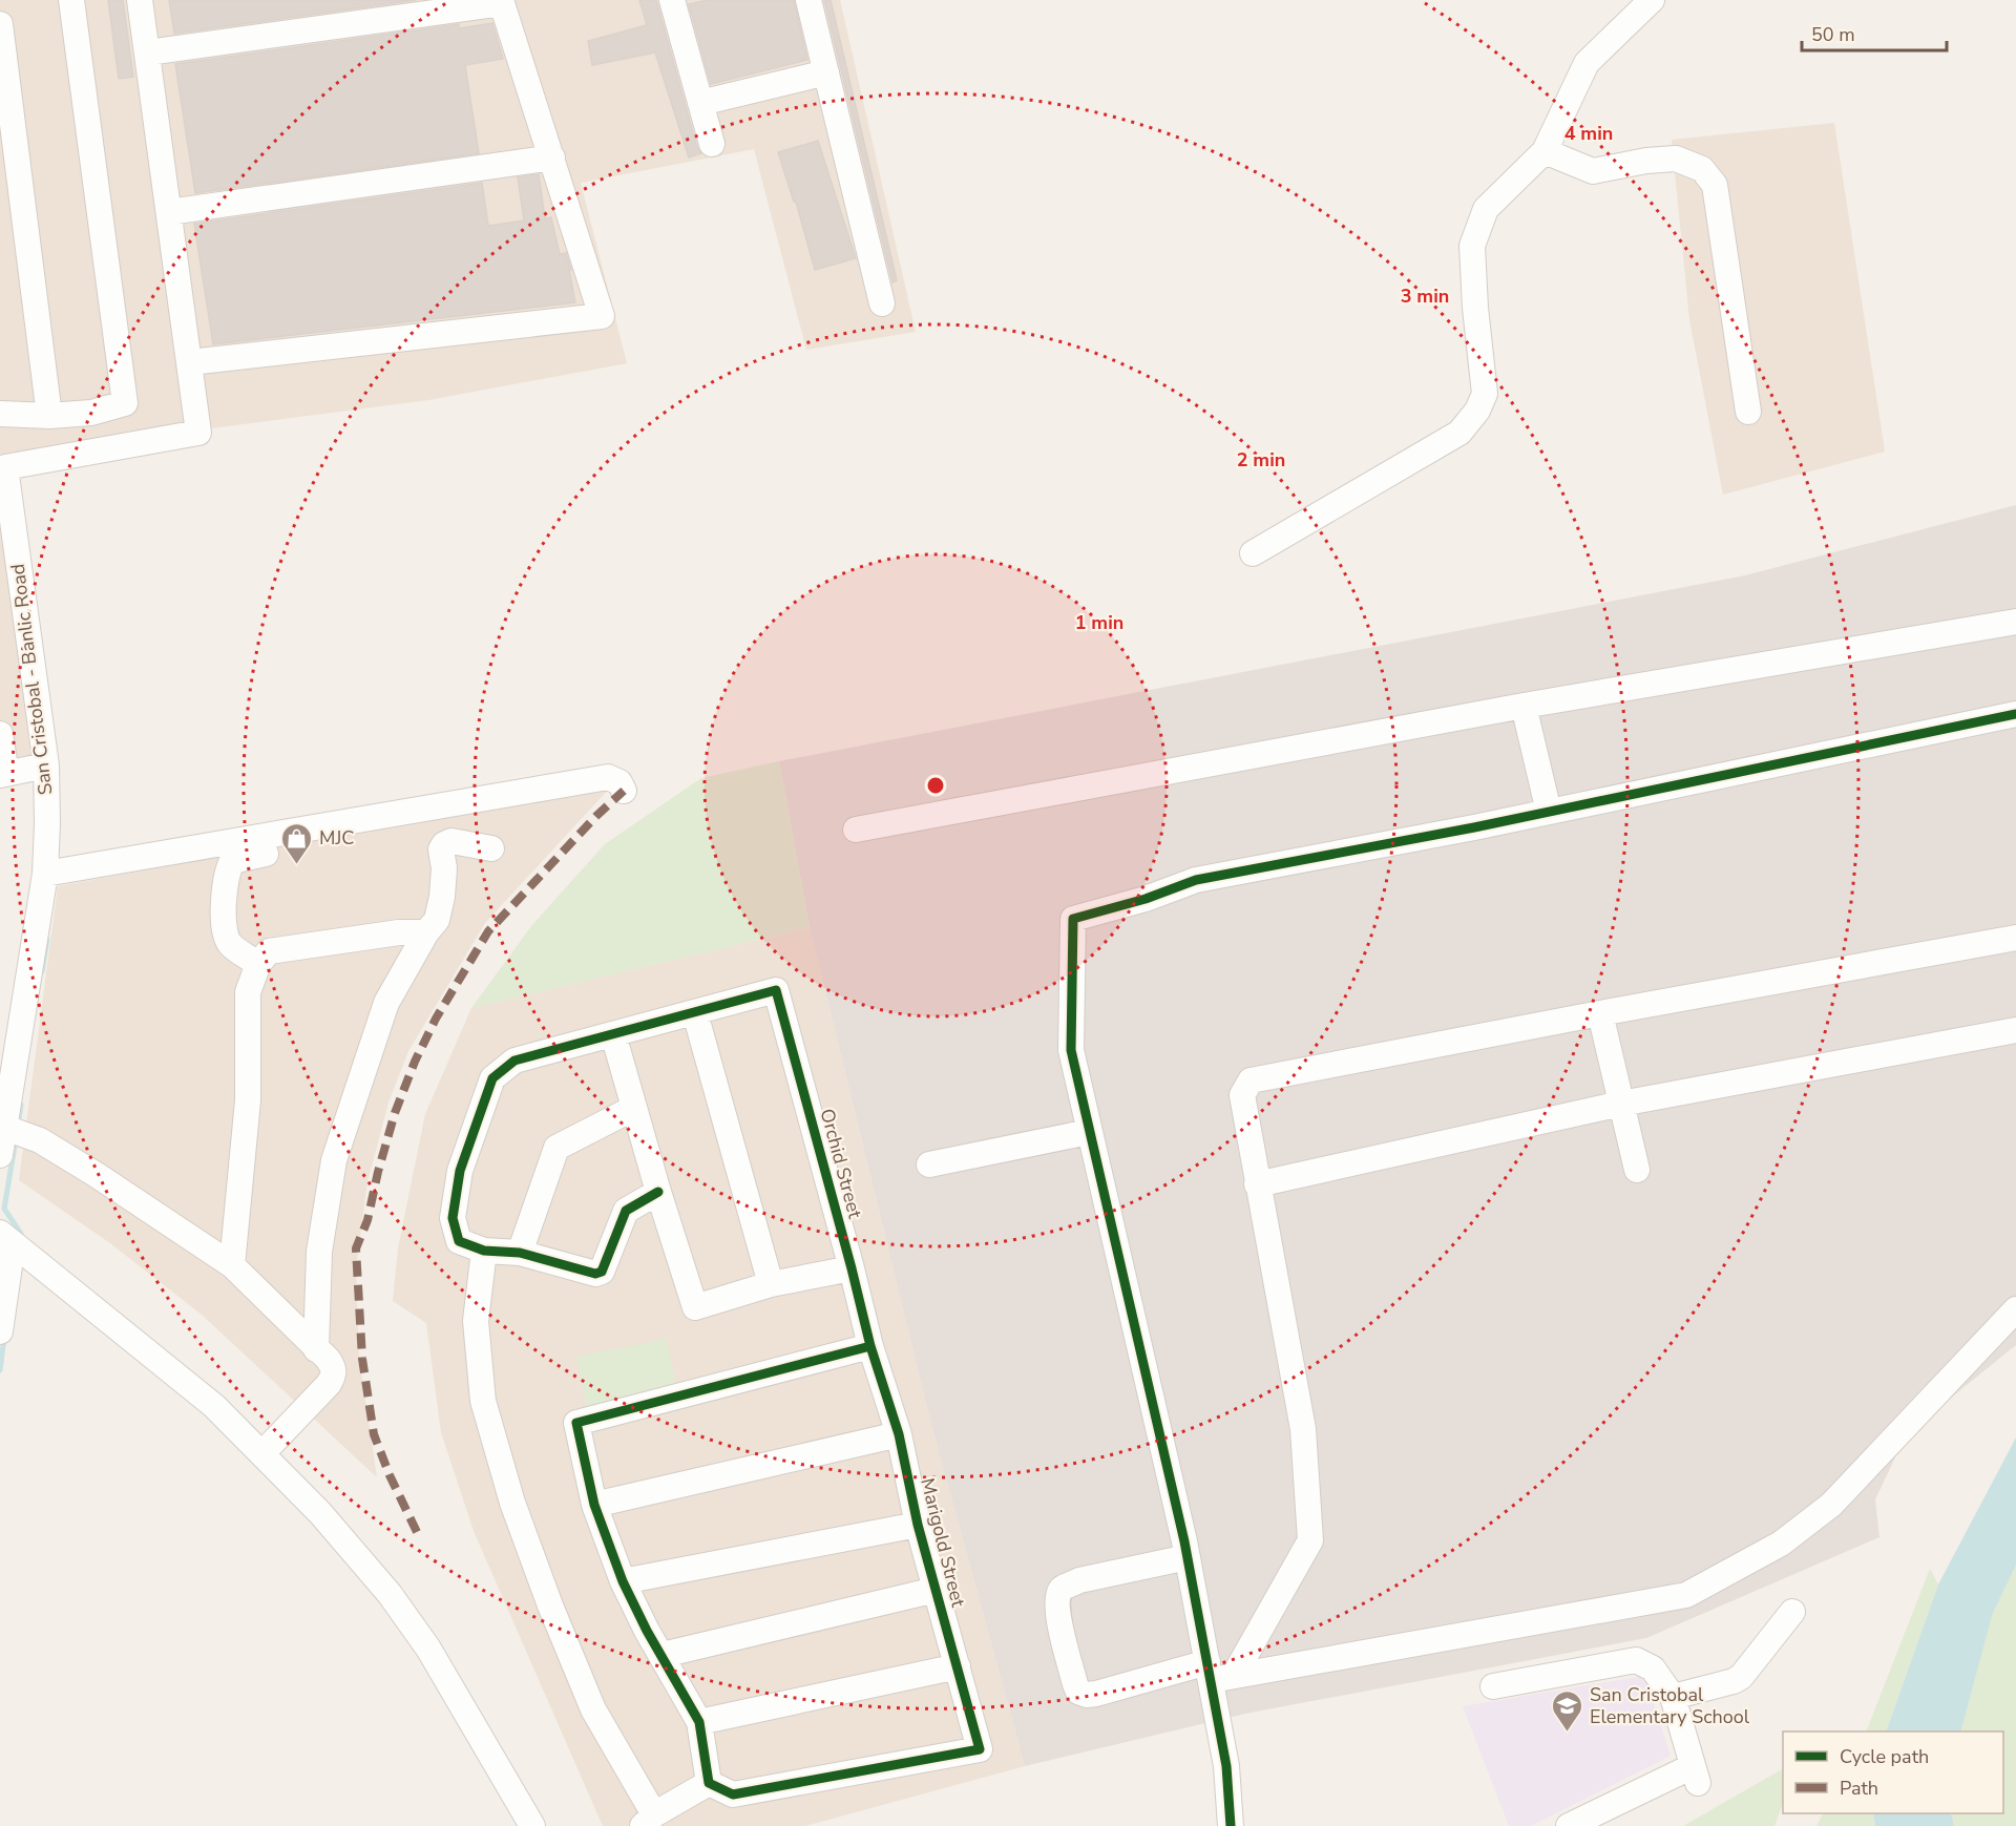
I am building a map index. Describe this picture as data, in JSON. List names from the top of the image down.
{
  "streets": {
    "street": ["San Cristobal - Banlic Road", "Orchid Street", "Marigold Street"]
  },
  "crossings": [
    ["Orchid Street", "Marigold Street"]
  ],
  "places": {
    "shop": ["MJC"],
    "school or university": ["San Cristobal Elementary School"]
  },
  "legend": ["Cycle path", "Path"],
  "scale_bar": "50 m",
  "rings": [
    "4 min",
    "3 min",
    "2 min",
    "1 min"
  ]
}
